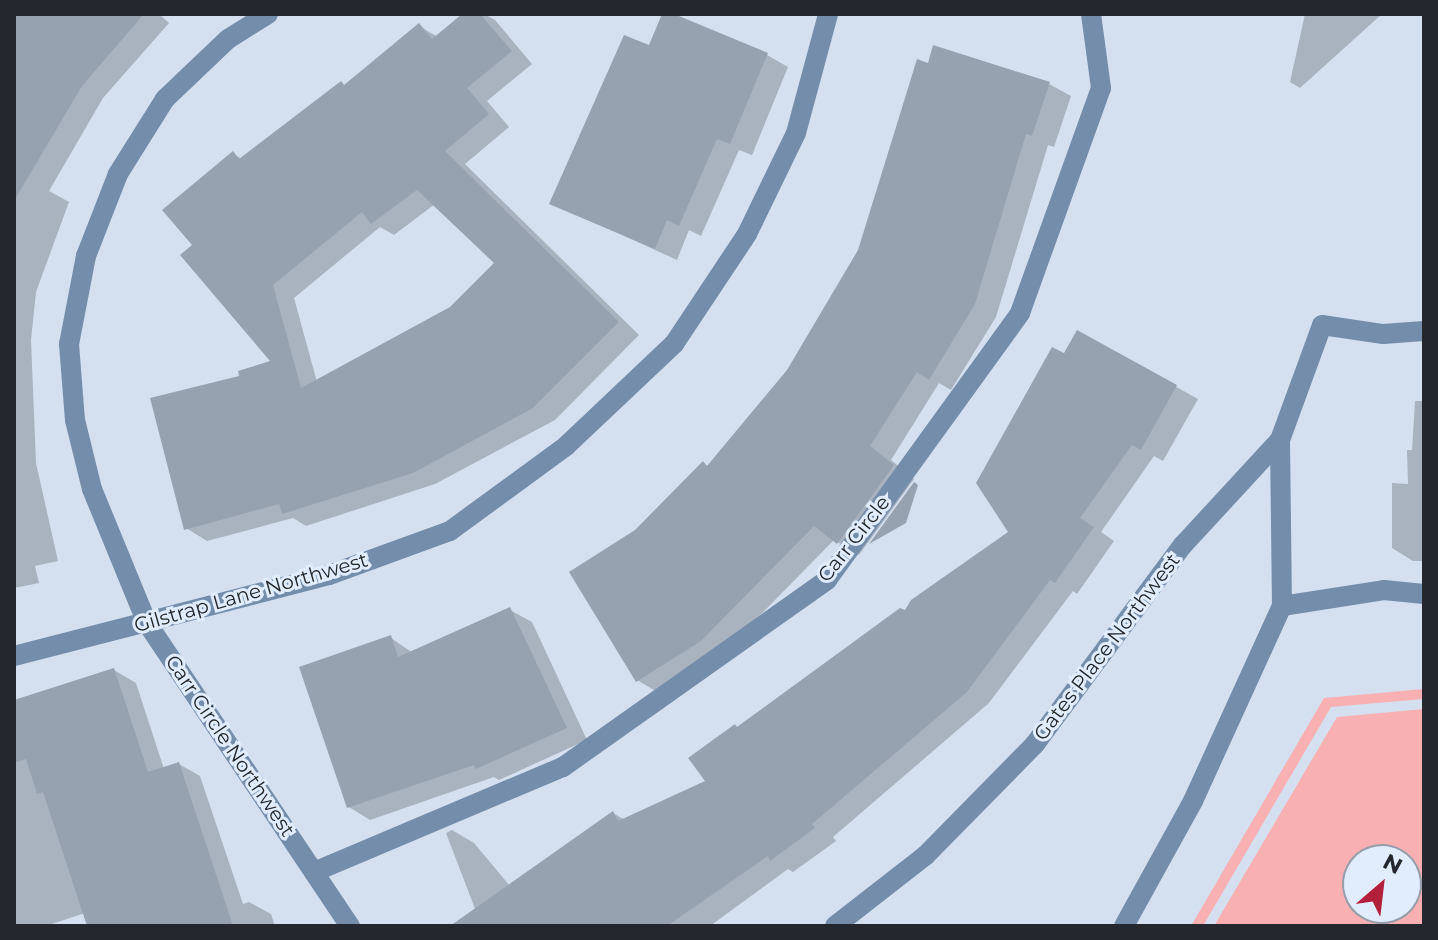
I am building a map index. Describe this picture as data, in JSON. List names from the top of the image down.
{
  "streets": {
    "street": [
      "Carr Circle",
      "Gilstrap Lane Northwest",
      "Gates Place Northwest",
      "Carr Circle Northwest"
    ]
  },
  "crossings": [
    ["Carr Circle", "Carr Circle Northwest"],
    ["Gilstrap Lane Northwest", "Carr Circle Northwest"]
  ],
  "north": "top right"
}
